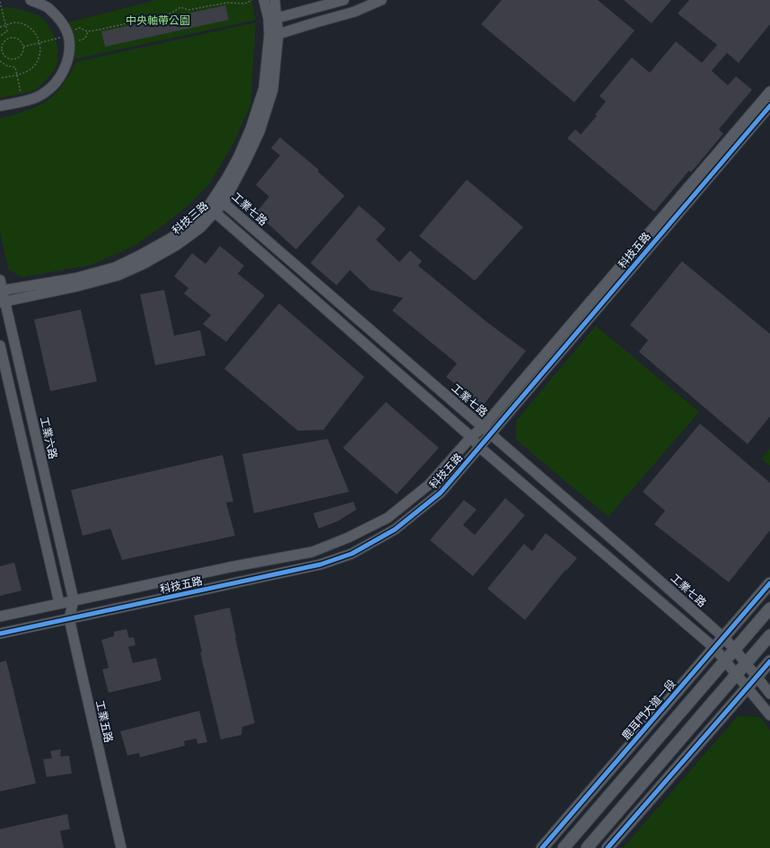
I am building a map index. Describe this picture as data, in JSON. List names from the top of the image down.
{
  "streets": {
    "street": [
      "工業七路",
      "科技三路",
      "科技五路",
      "工業六路",
      "鹿耳門大道一段",
      "工業五路"
    ]
  },
  "crossings": [
    ["工業七路", "科技三路"],
    ["工業七路", "科技五路"],
    ["工業七路", "鹿耳門大道一段"],
    ["科技三路", "工業六路"],
    ["科技五路", "工業六路"],
    ["科技五路", "工業五路"],
    ["工業六路", "工業五路"]
  ],
  "parks": ["中央軸帶公園"]
}
